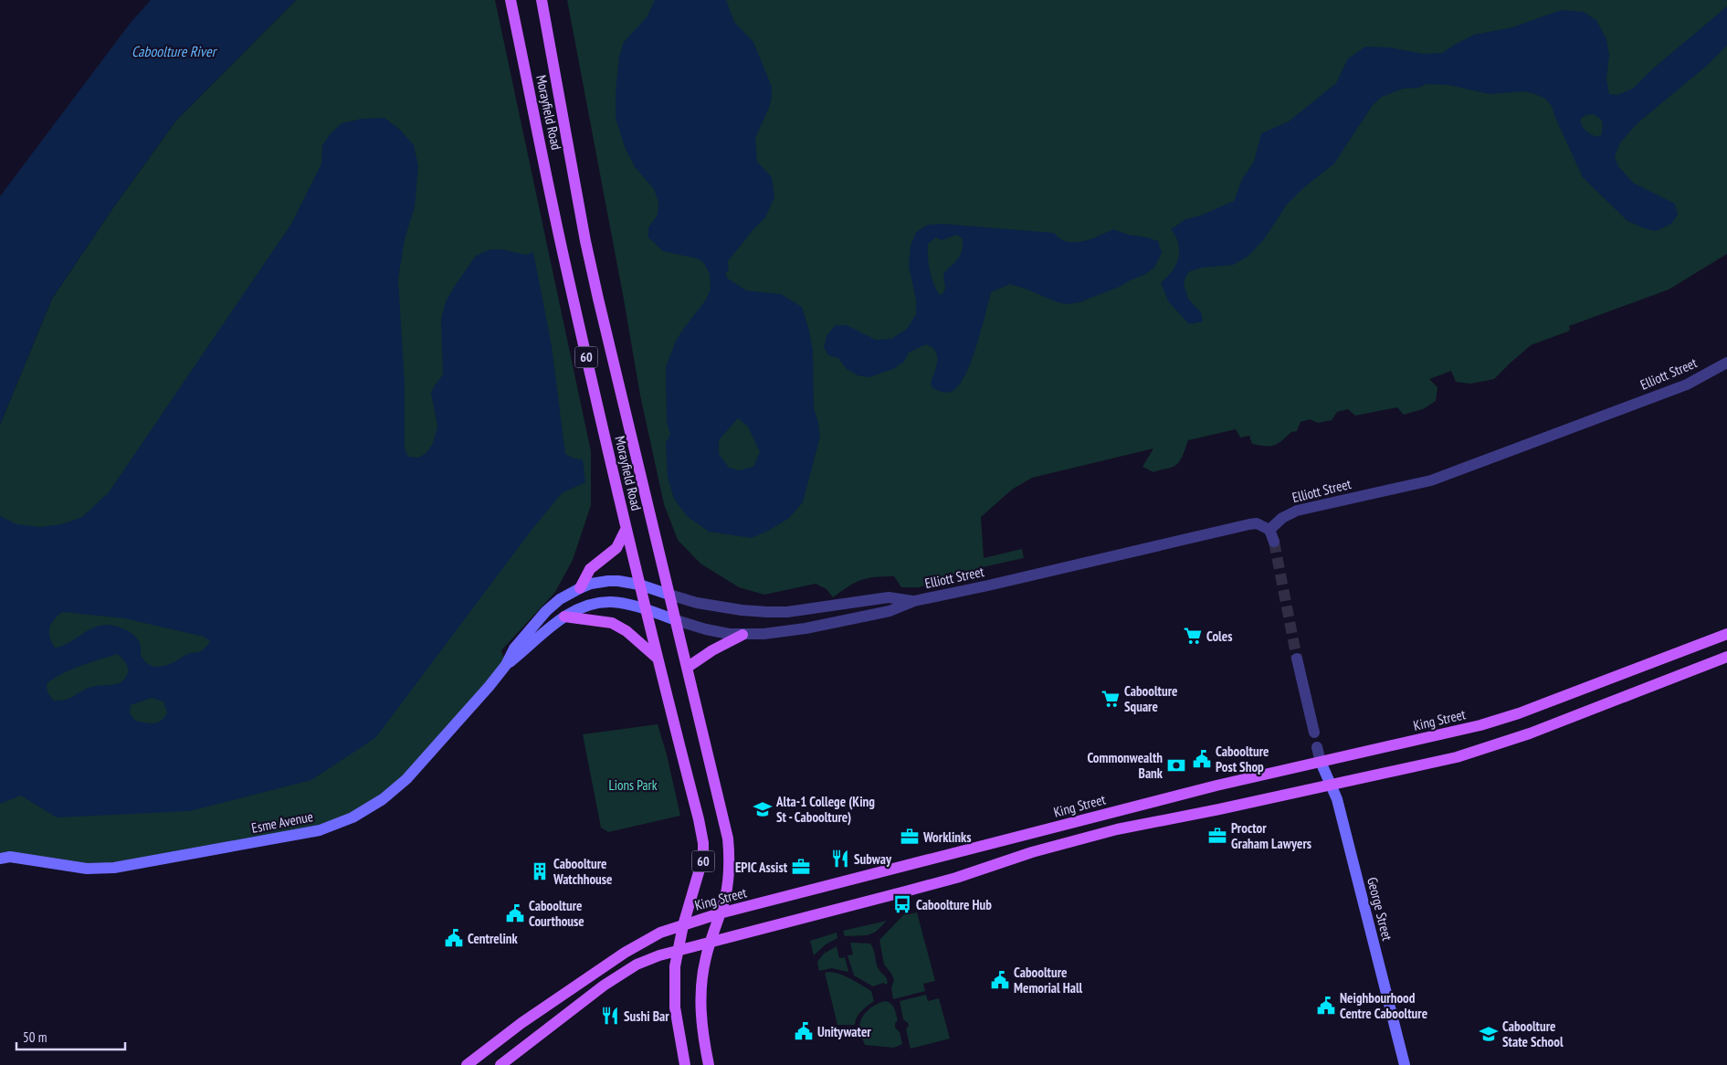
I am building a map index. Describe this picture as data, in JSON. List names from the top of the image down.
{
  "streets": {
    "main road": ["Morayfield Road", "60", "King Street"],
    "street": ["Elliott Street", "Esme Avenue", "George Street"]
  },
  "crossings": [
    ["Morayfield Road", "60"],
    ["Morayfield Road", "Elliott Street"],
    ["Morayfield Road", "King Street"],
    ["Morayfield Road", "Esme Avenue"],
    ["Elliott Street", "Esme Avenue"],
    ["King Street", "George Street"]
  ],
  "water": ["Caboolture River"],
  "parks": ["Lions Park"],
  "places": {
    "supermarket": ["Coles", "Caboolture Square"],
    "public building": [
      "Caboolture Post Shop",
      "Caboolture Courthouse",
      "Centrelink",
      "Caboolture Memorial Hall",
      "Neighbourhood Centre Caboolture",
      "Unitywater"
    ],
    "bank": ["Commonwealth Bank"],
    "school or university": ["Alta-1 College (King St - Caboolture)", "Caboolture State School"],
    "office": ["Proctor Graham Lawyers", "Worklinks", "EPIC Assist"],
    "restaurant": ["Subway", "Sushi Bar"],
    "building": ["Caboolture Watchhouse"],
    "bus stop": ["Caboolture Hub"]
  },
  "scale_bar": "50 m"
}
